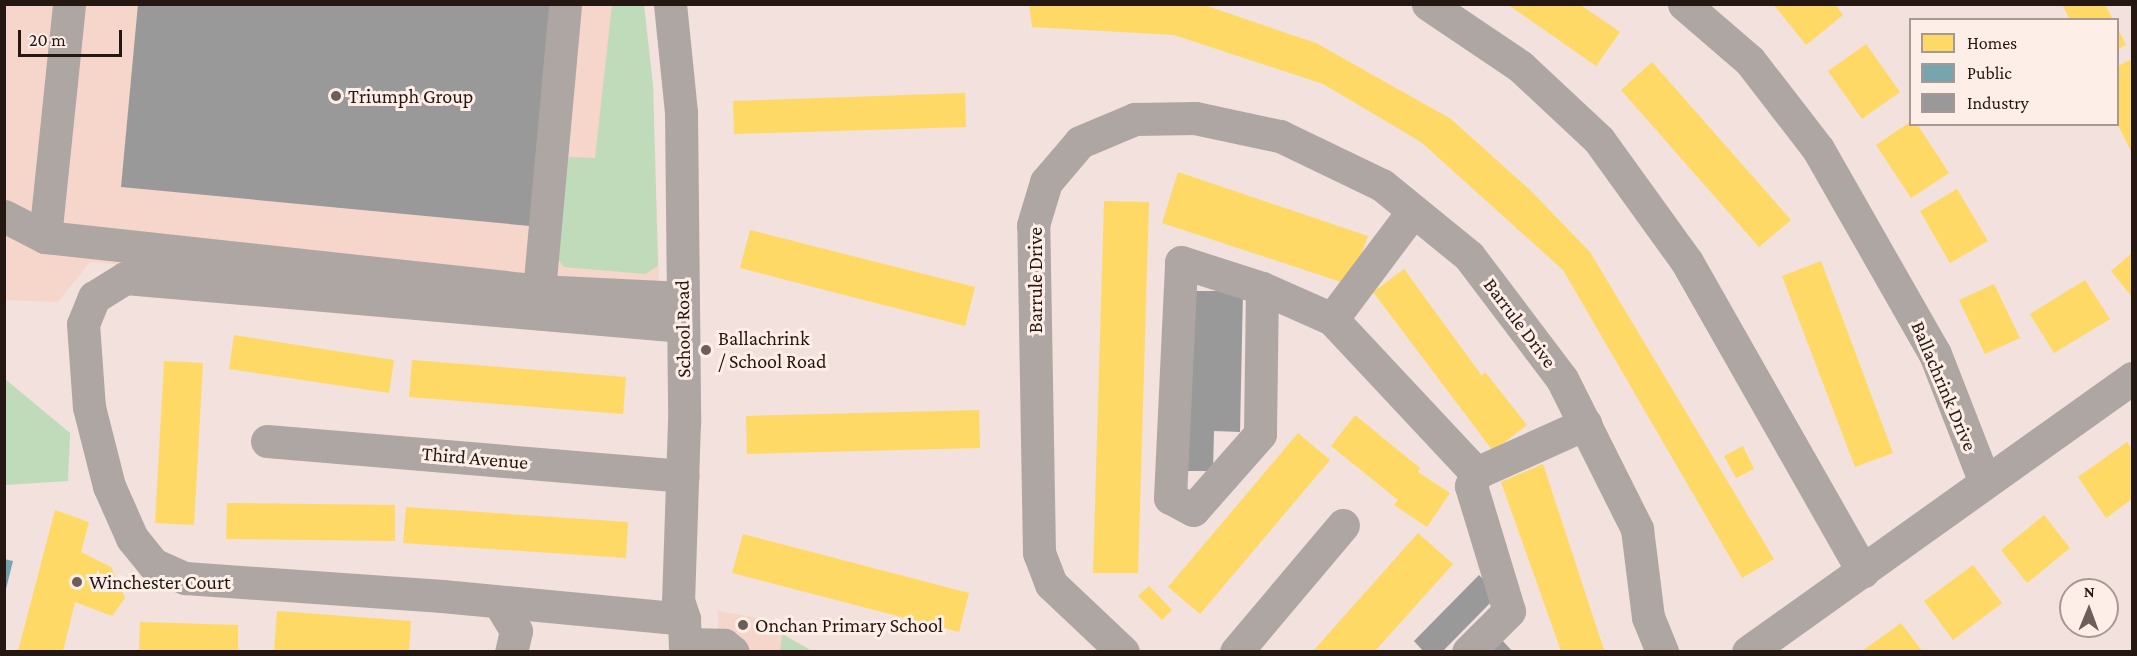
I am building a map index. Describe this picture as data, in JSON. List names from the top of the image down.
{
  "streets": {
    "street": [
      "Barrule Drive",
      "School Road",
      "Ballachrink Drive",
      "Third Avenue"
    ]
  },
  "crossings": [
    ["School Road", "Third Avenue"]
  ],
  "places": [
    "Triumph Group",
    "Ballachrink / School Road",
    "Winchester Court",
    "Onchan Primary School"
  ],
  "legend": ["Homes", "Public", "Industry"],
  "scale_bar": "20 m",
  "north": "top"
}
